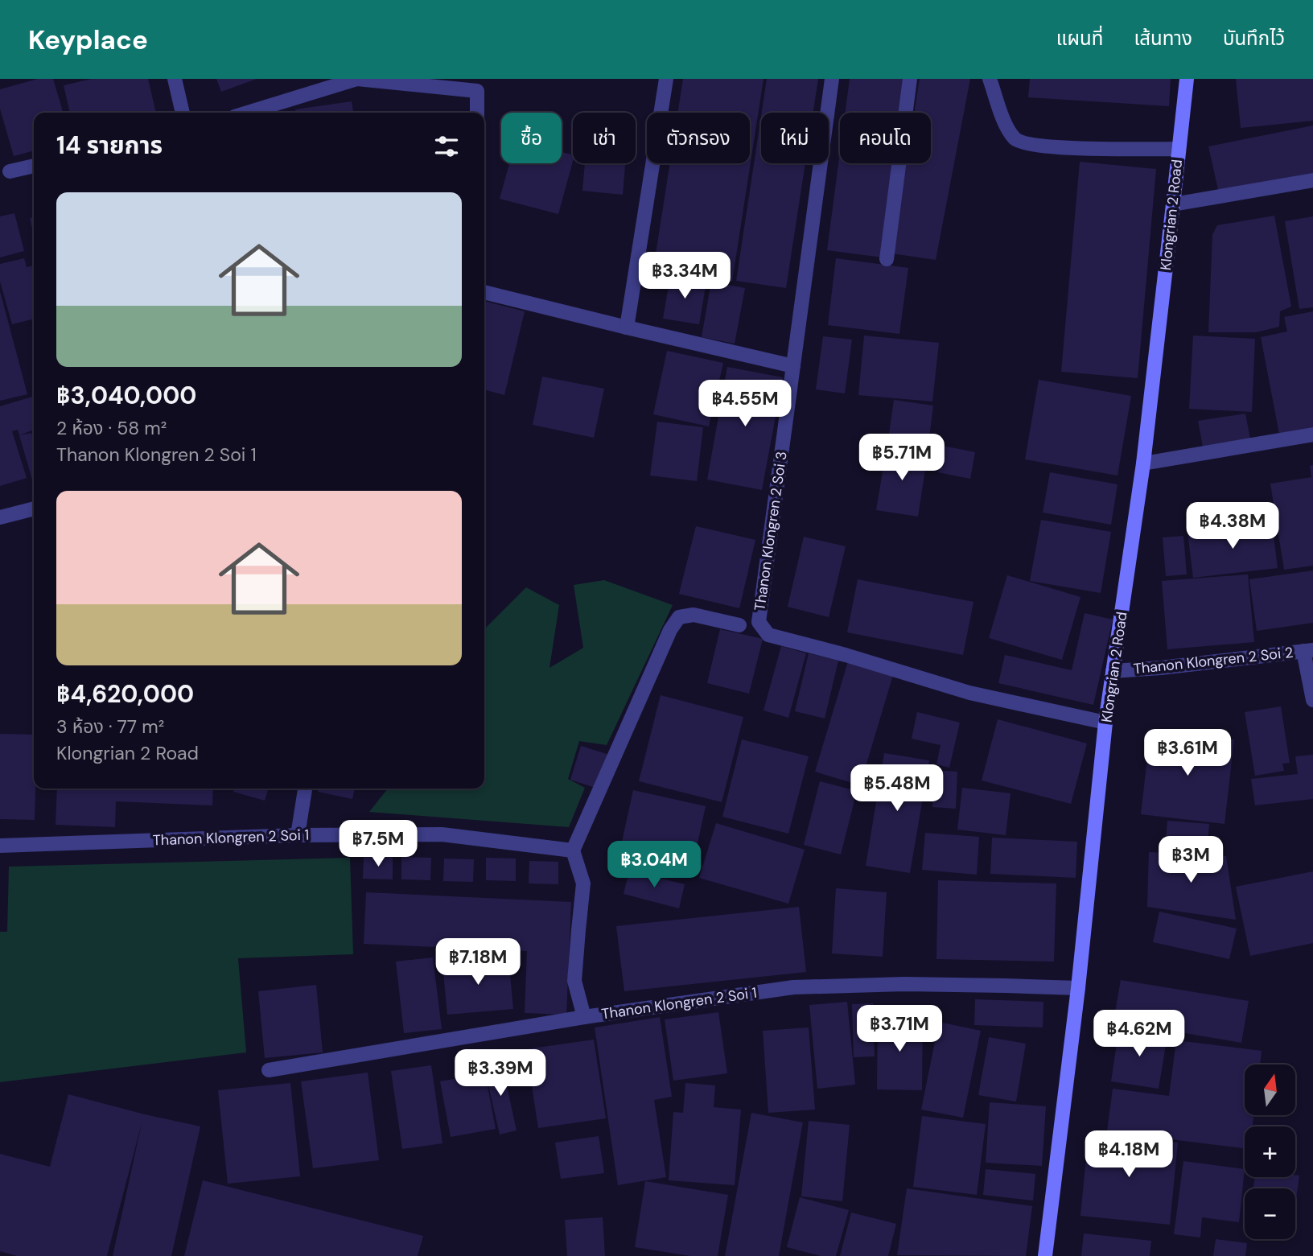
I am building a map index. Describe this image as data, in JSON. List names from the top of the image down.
{
  "streets": {
    "street": [
      "Klongrian 2 Road",
      "Thanon Klongren 2 Soi 3",
      "Thanon Klongren 2 Soi 2",
      "Thanon Klongren 2 Soi 1"
    ]
  },
  "crossings": [
    ["Klongrian 2 Road", "Thanon Klongren 2 Soi 3"],
    ["Klongrian 2 Road", "Thanon Klongren 2 Soi 2"],
    ["Klongrian 2 Road", "Thanon Klongren 2 Soi 1"]
  ],
  "north": "top",
  "page": {
    "header": "Keyplace",
    "nav": ["แผนที่", "เส้นทาง", "บันทึกไว้"],
    "chip": [
      "ซื้อ",
      "เช่า",
      "ตัวกรอง",
      "ใหม่",
      "คอนโด"
    ],
    "heading": "14 รายการ",
    "list": [
      {
        "name": "฿3,040,000",
        "note": "2 ห้อง · 58 m² · Thanon Klongren 2 Soi 1"
      },
      {
        "name": "฿4,620,000",
        "note": "3 ห้อง · 77 m² · Klongrian 2 Road"
      }
    ],
    "price": [
      "฿3.34M",
      "฿4.55M",
      "฿5.71M",
      "฿4.38M",
      "฿3.61M",
      "฿5.48M",
      "฿7.5M",
      "฿3M",
      "฿3.04M",
      "฿7.18M",
      "฿3.71M",
      "฿4.62M",
      "฿3.39M",
      "฿4.18M"
    ],
    "map_buttons": ["+", "−"]
  }
}
